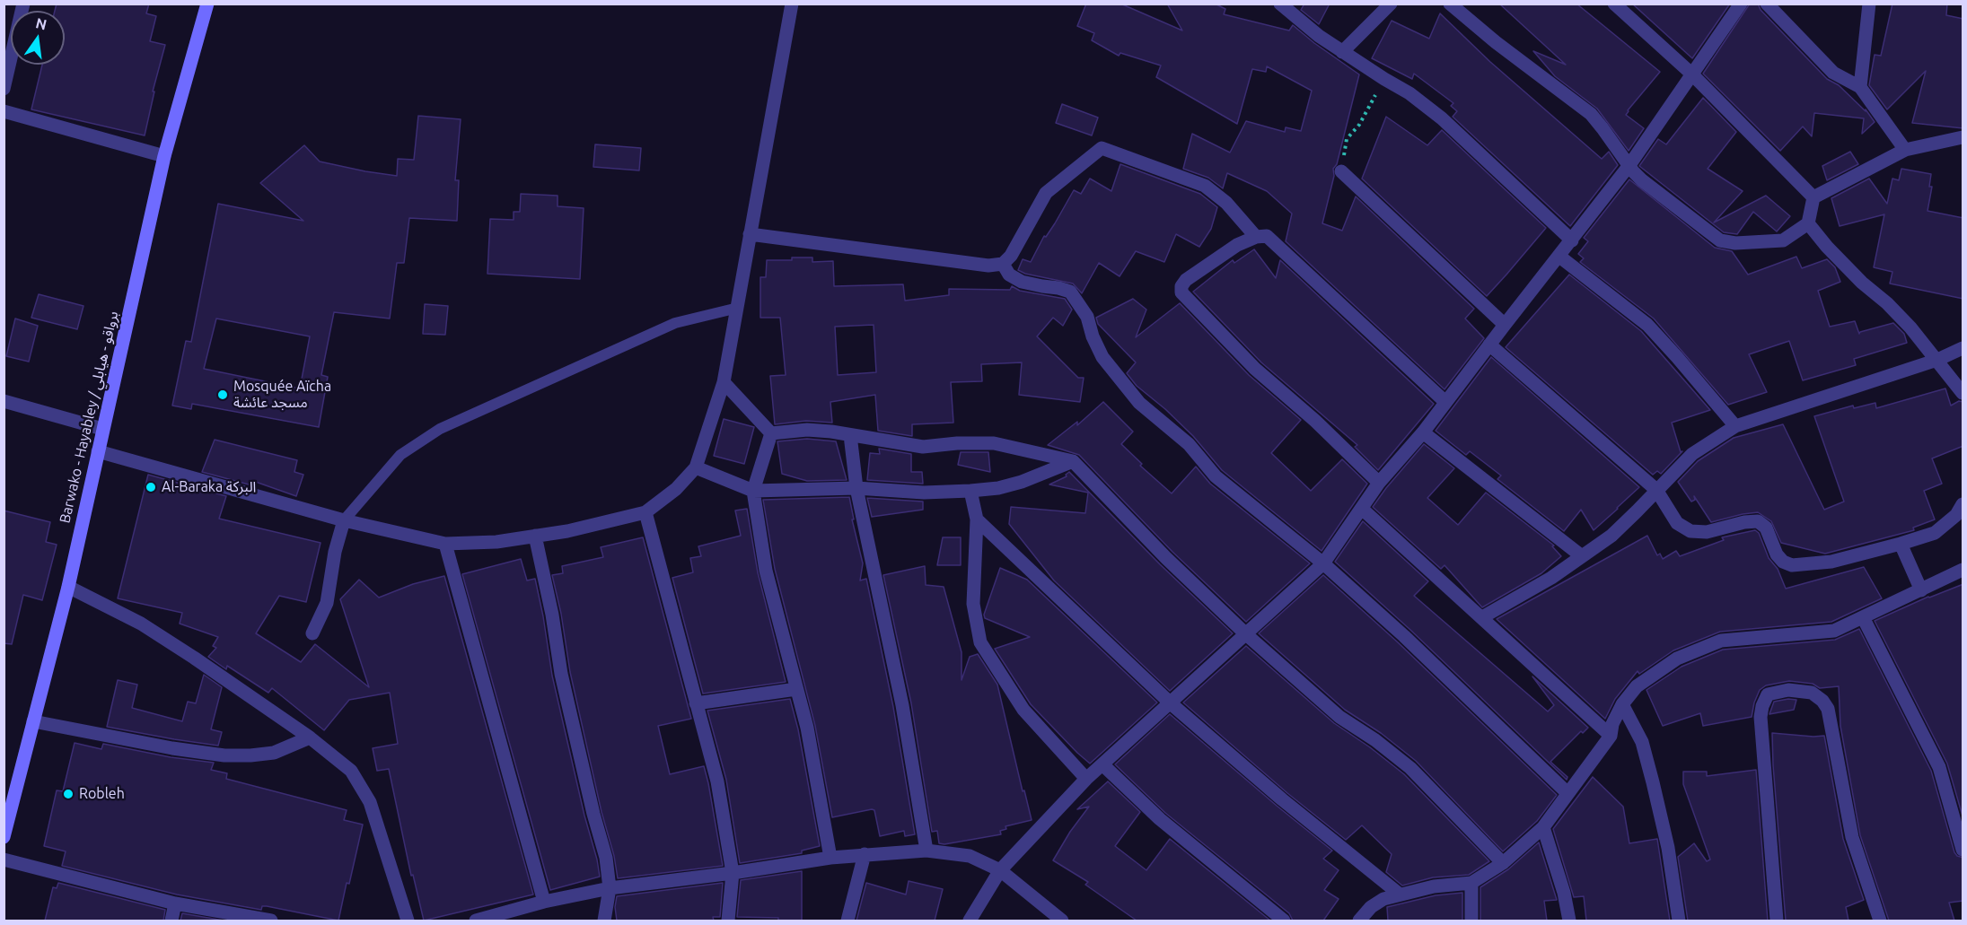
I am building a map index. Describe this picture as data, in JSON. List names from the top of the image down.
{
  "streets": {
    "main road": ["Barwako - Hayabley / برواقو - هيابلي"]
  },
  "places": ["Mosquée Aïcha مسجد عائشة", "Al-Baraka البركة", "Robleh"],
  "north": "top"
}
